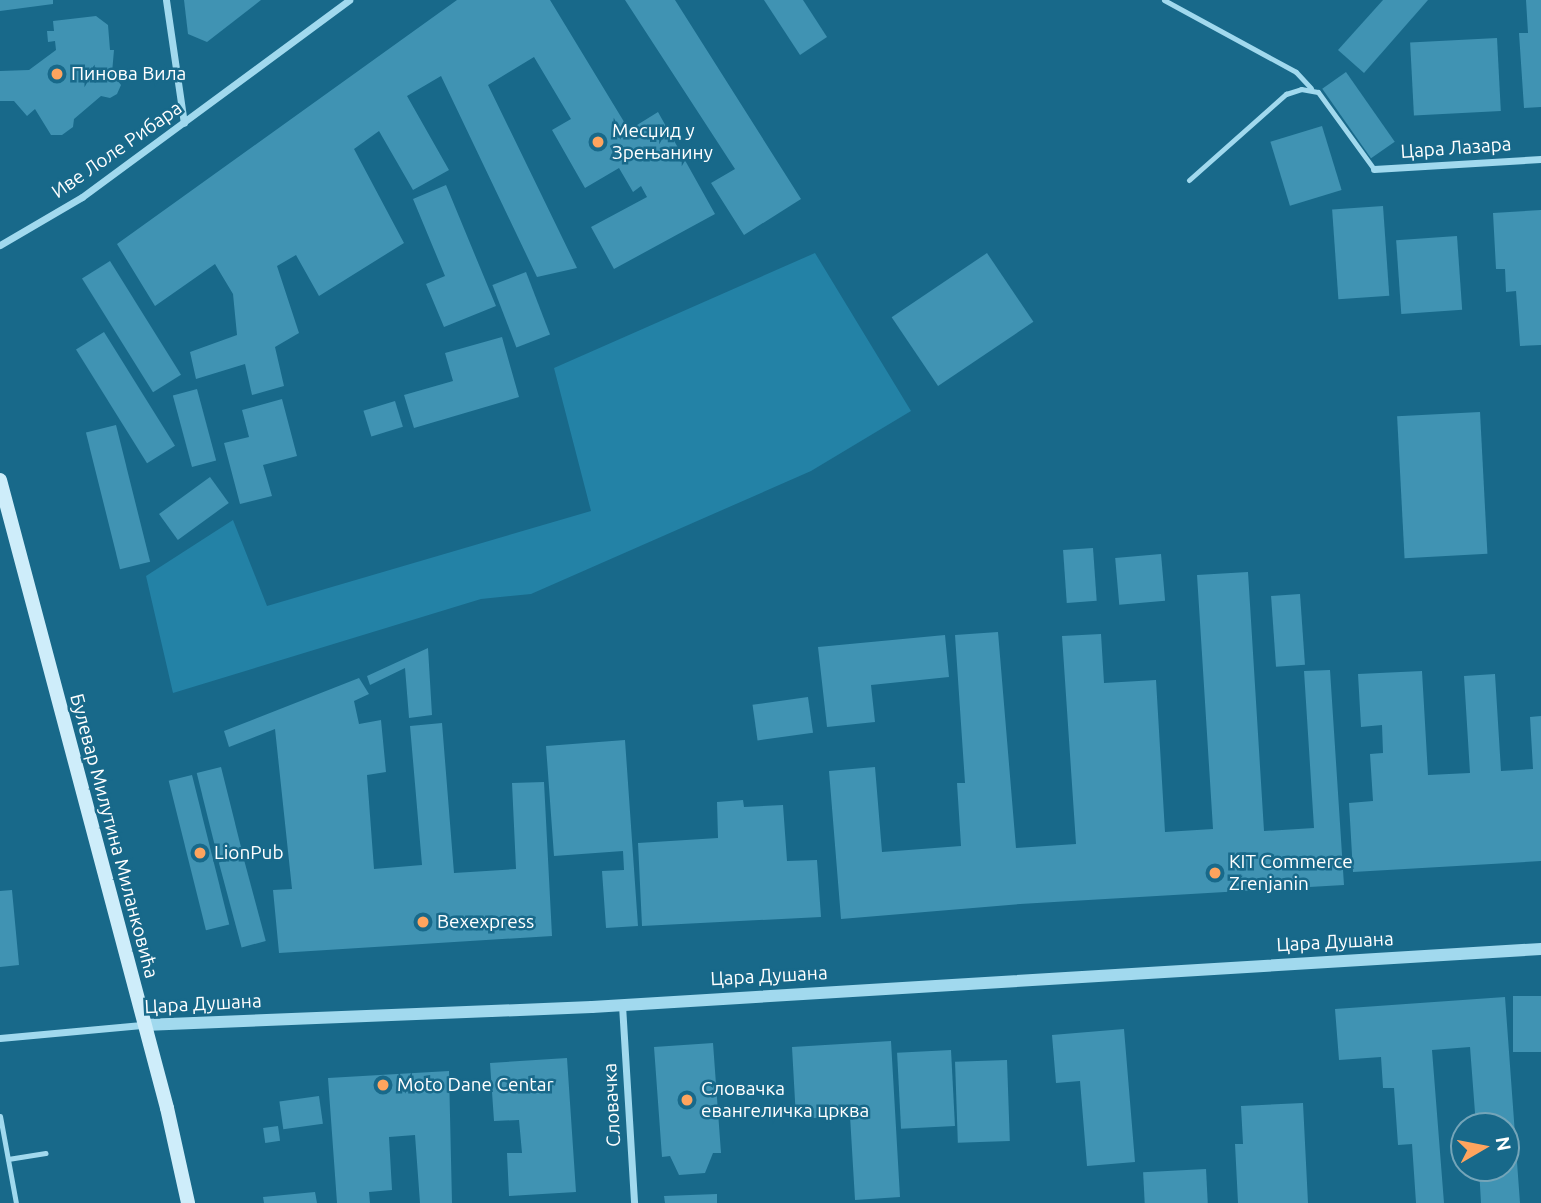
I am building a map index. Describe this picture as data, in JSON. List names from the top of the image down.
{
  "streets": {
    "main road": ["Булевар Милутина Миланковића"],
    "street": [
      "Цара Лазара",
      "Иве Лоле Рибара",
      "Цара Душана",
      "Словачка"
    ]
  },
  "crossings": [
    ["Булевар Милутина Миланковића", "Цара Душана"],
    ["Цара Душана", "Словачка"]
  ],
  "places": [
    "Пинова Вила",
    "Месџид у Зрењанину",
    "LionPub",
    "KIT Commerce Zrenjanin",
    "Bexexpress",
    "Moto Dane Centar",
    "Словачка евангеличка црква"
  ],
  "north": "right"
}
